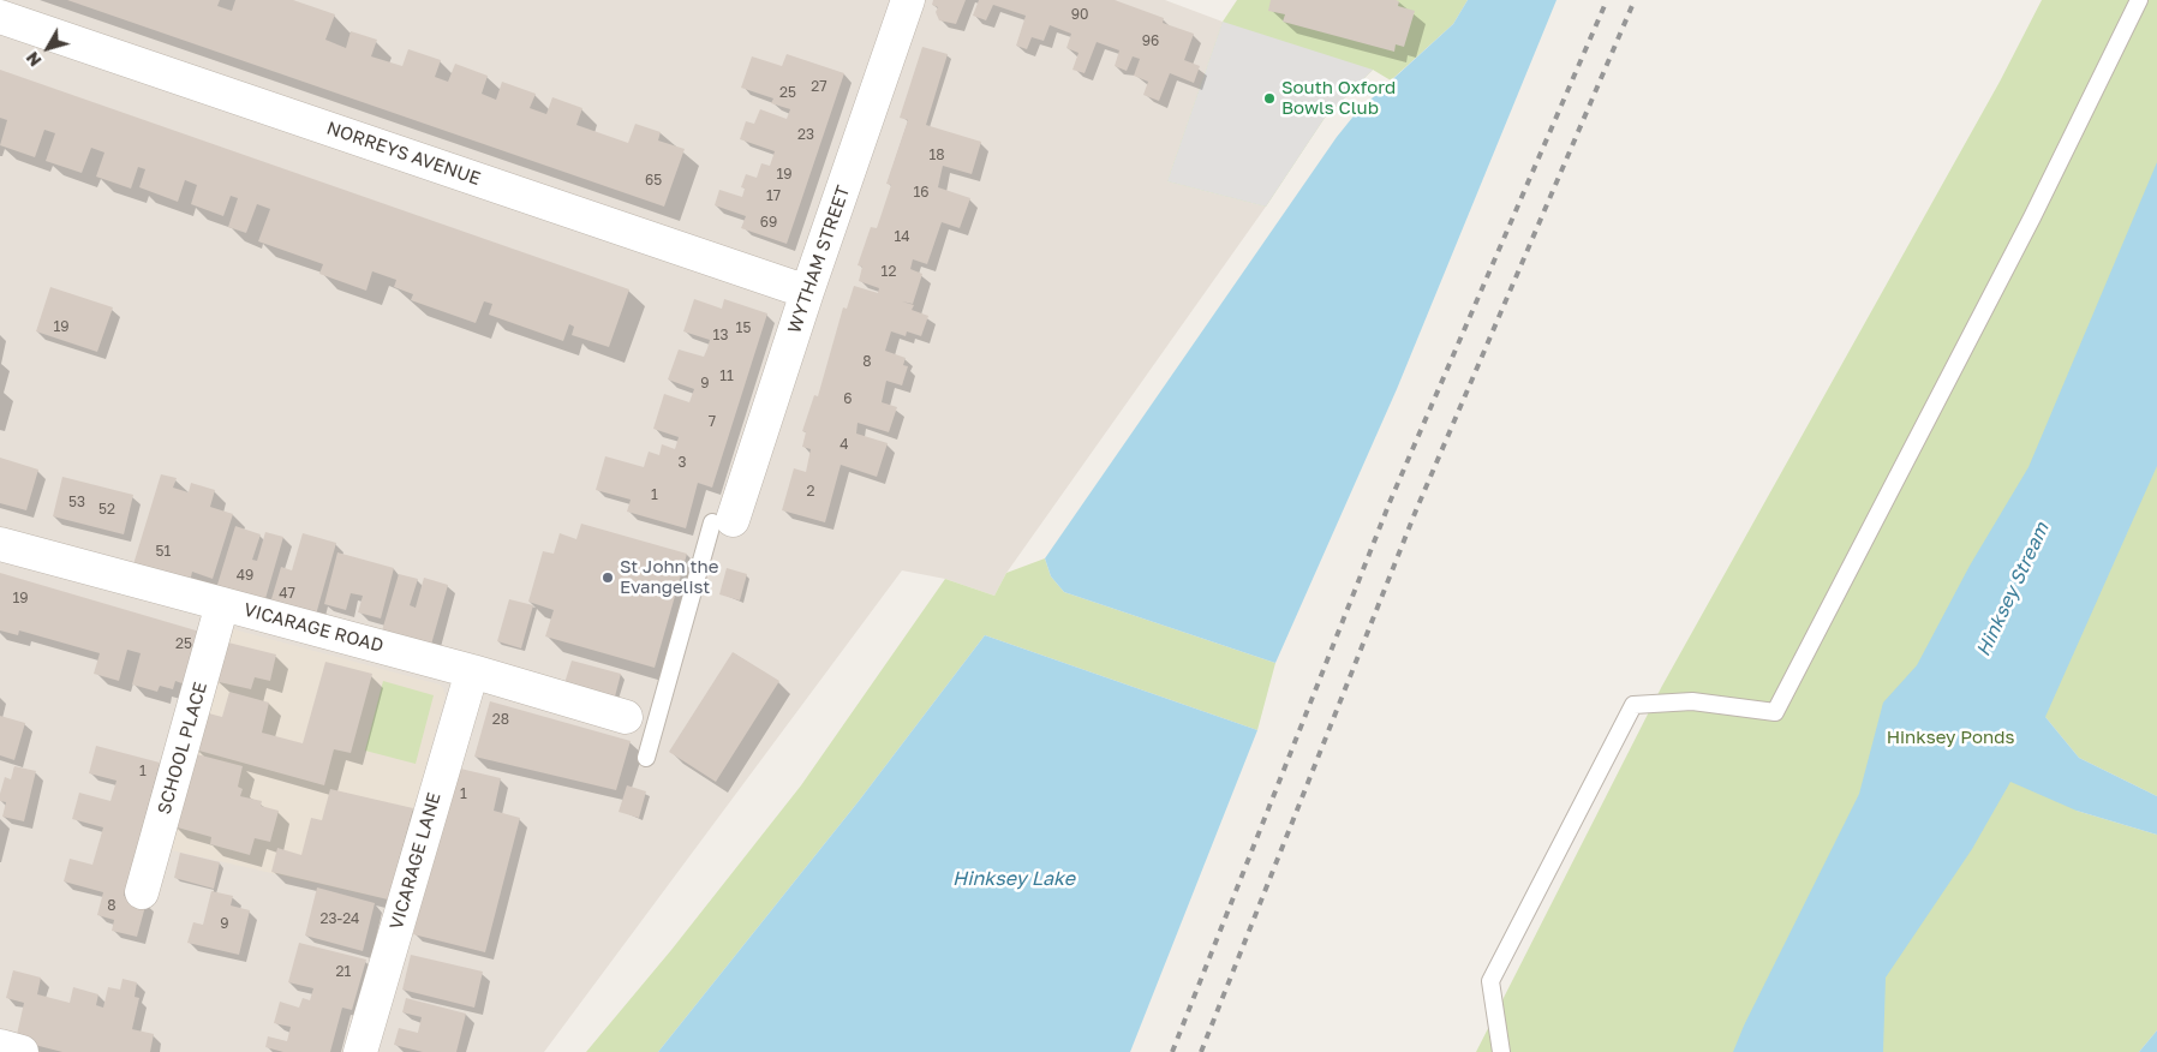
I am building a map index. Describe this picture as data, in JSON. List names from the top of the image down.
{
  "streets": {
    "street": [
      "NORREYS AVENUE",
      "WYTHAM STREET",
      "VICARAGE ROAD",
      "SCHOOL PLACE",
      "VICARAGE LANE"
    ]
  },
  "crossings": [
    ["NORREYS AVENUE", "WYTHAM STREET"],
    ["VICARAGE ROAD", "SCHOOL PLACE"],
    ["VICARAGE ROAD", "VICARAGE LANE"]
  ],
  "water": ["Hinksey Stream", "Hinksey Lake"],
  "parks": ["Hinksey Ponds"],
  "places": ["South Oxford Bowls Club", "St John the Evangelist"],
  "house_numbers": [
    "90",
    "96",
    "27",
    "25",
    "23",
    "18",
    "19",
    "65",
    "16",
    "17",
    "69",
    "14",
    "12",
    "19",
    "15",
    "13",
    "8",
    "11",
    "9",
    "6",
    "7",
    "4",
    "3",
    "2",
    "1",
    "53",
    "52",
    "51",
    "49",
    "47",
    "19",
    "25",
    "28",
    "1",
    "1",
    "8",
    "23-24",
    "9",
    "21"
  ],
  "north": "bottom left"
}
